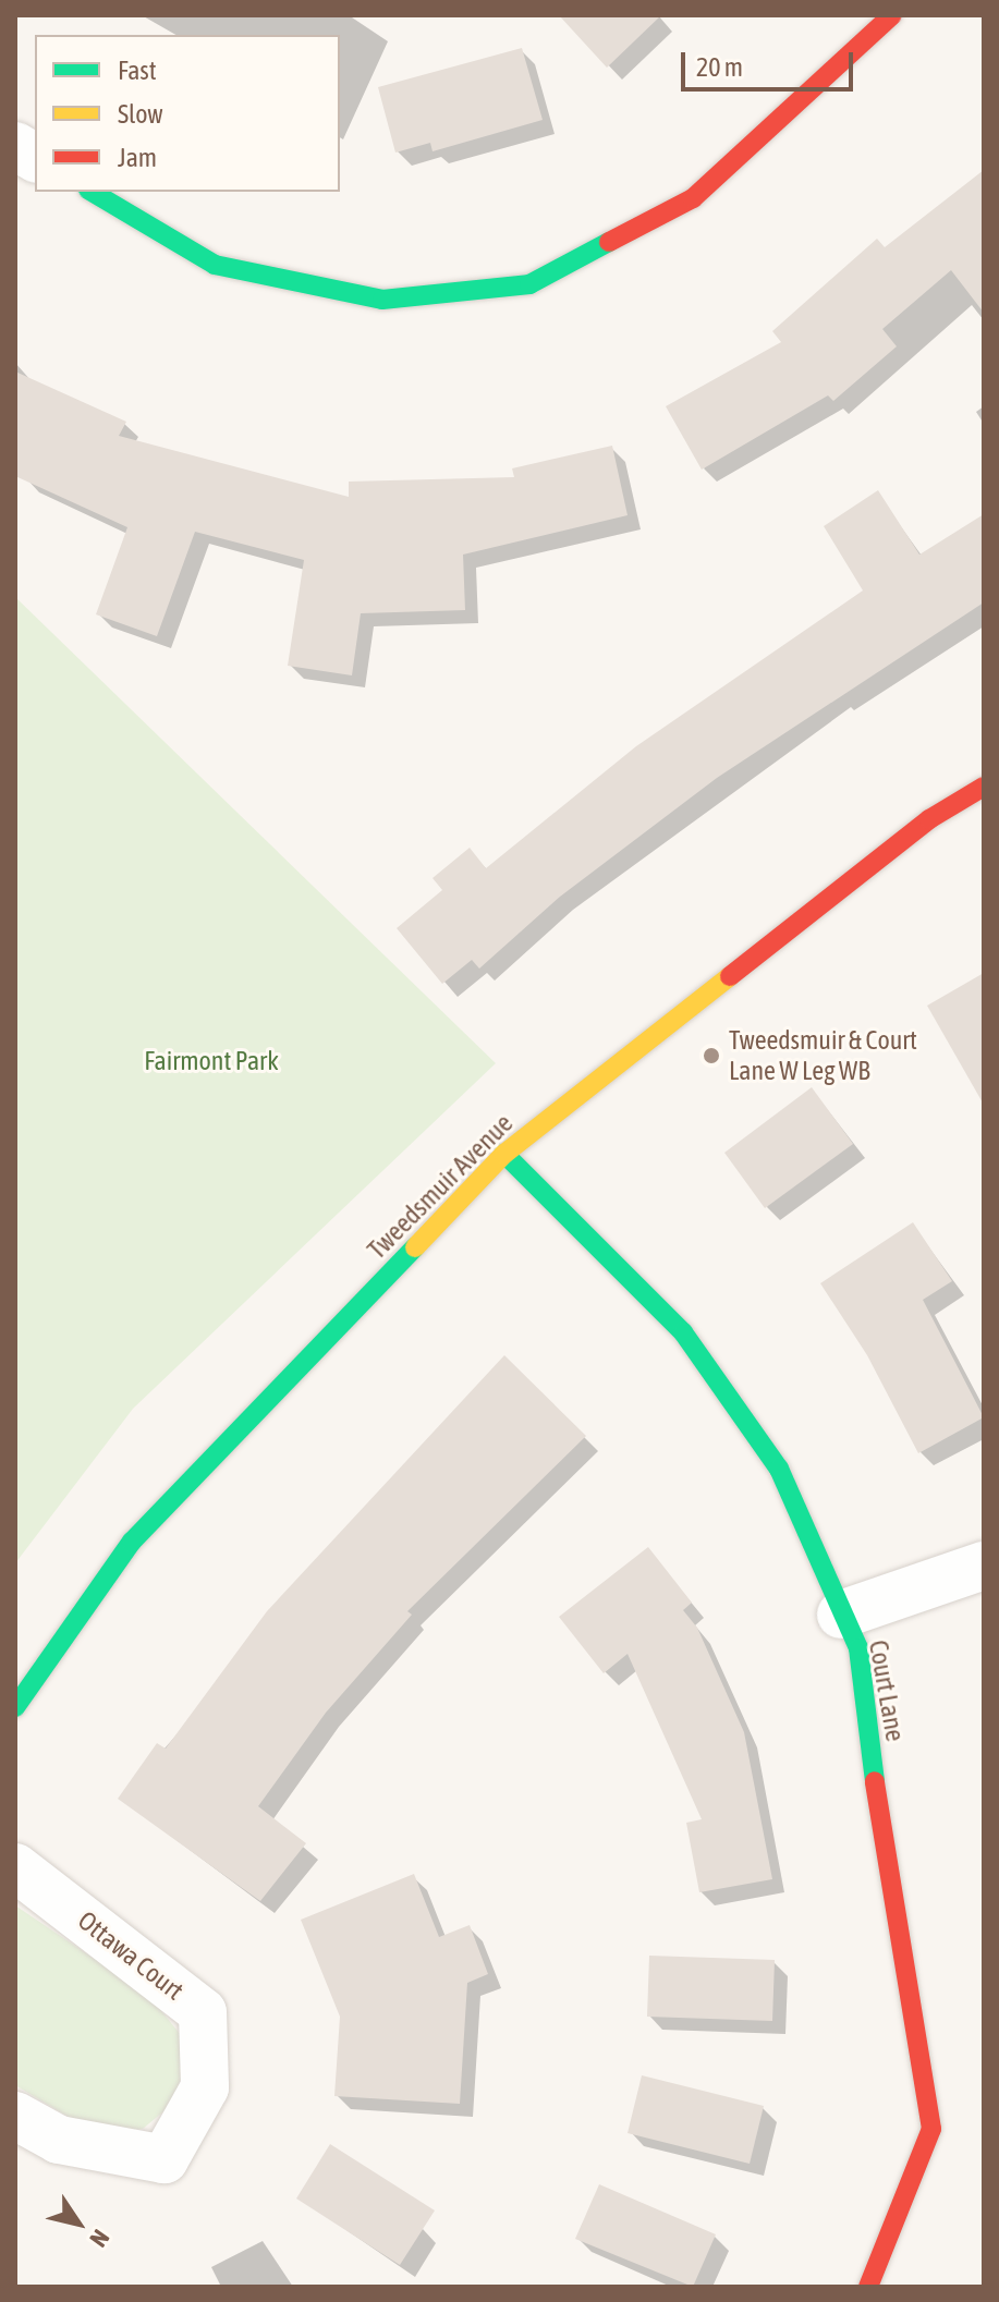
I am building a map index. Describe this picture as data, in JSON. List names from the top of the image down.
{
  "streets": {
    "street": ["Tweedsmuir Avenue", "Court Lane", "Ottawa Court"]
  },
  "crossings": [
    ["Tweedsmuir Avenue", "Court Lane"]
  ],
  "parks": ["Fairmont Park"],
  "places": ["Tweedsmuir & Court Lane W Leg WB"],
  "legend": ["Fast", "Slow", "Jam"],
  "scale_bar": "20 m",
  "north": "bottom right"
}
